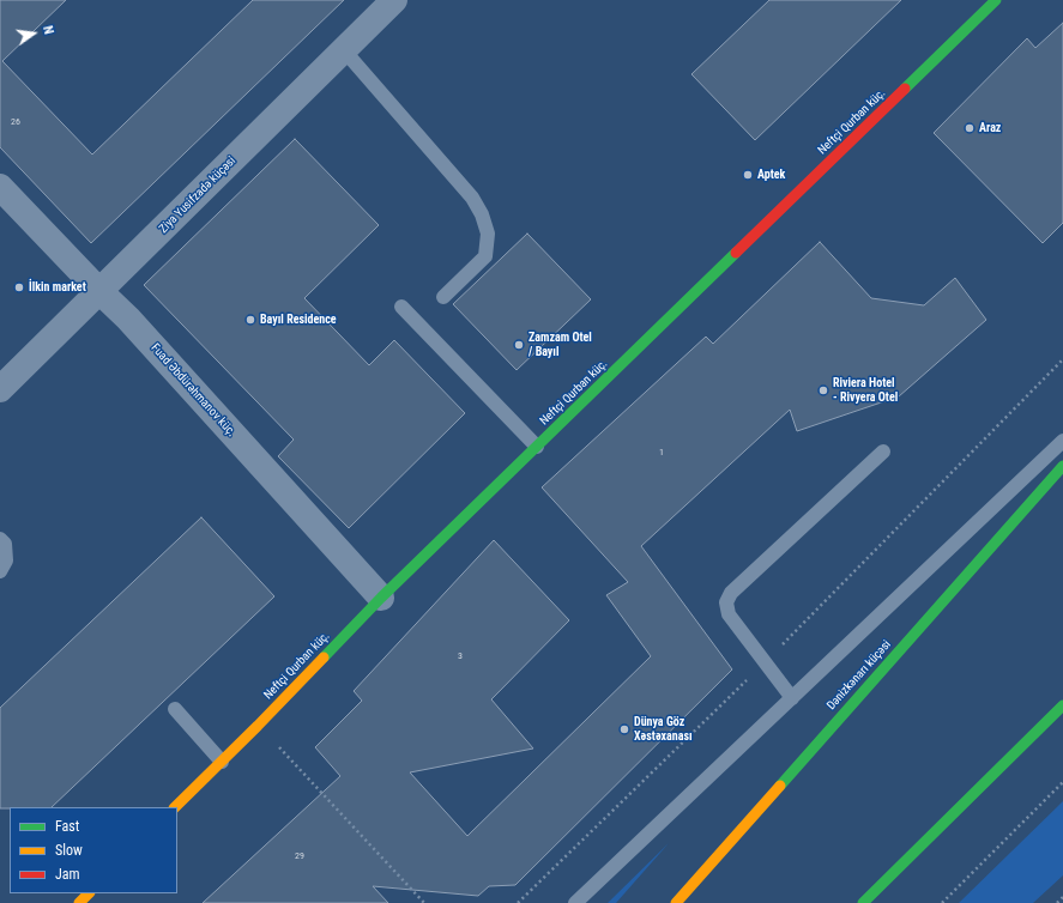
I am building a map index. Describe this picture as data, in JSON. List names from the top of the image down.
{
  "streets": {
    "main road": ["Neftçi Qurban küç.", "Dənizkənarı küçəsi"],
    "street": ["Ziya Yusifzadə küçəsi", "Fuad Əbdürəhmanov küç."]
  },
  "crossings": [
    ["Neftçi Qurban küç.", "Fuad Əbdürəhmanov küç."],
    ["Ziya Yusifzadə küçəsi", "Fuad Əbdürəhmanov küç."]
  ],
  "places": [
    "Araz",
    "Aptek",
    "İlkin market",
    "Bayıl Residence",
    "Zamzam Otel / Bayıl",
    "Riviera Hotel - Rivyera Otel",
    "Dünya Göz Xəstəxanası"
  ],
  "house_numbers": [
    "26",
    "1",
    "3",
    "29"
  ],
  "legend": ["Fast", "Slow", "Jam"],
  "north": "right"
}
